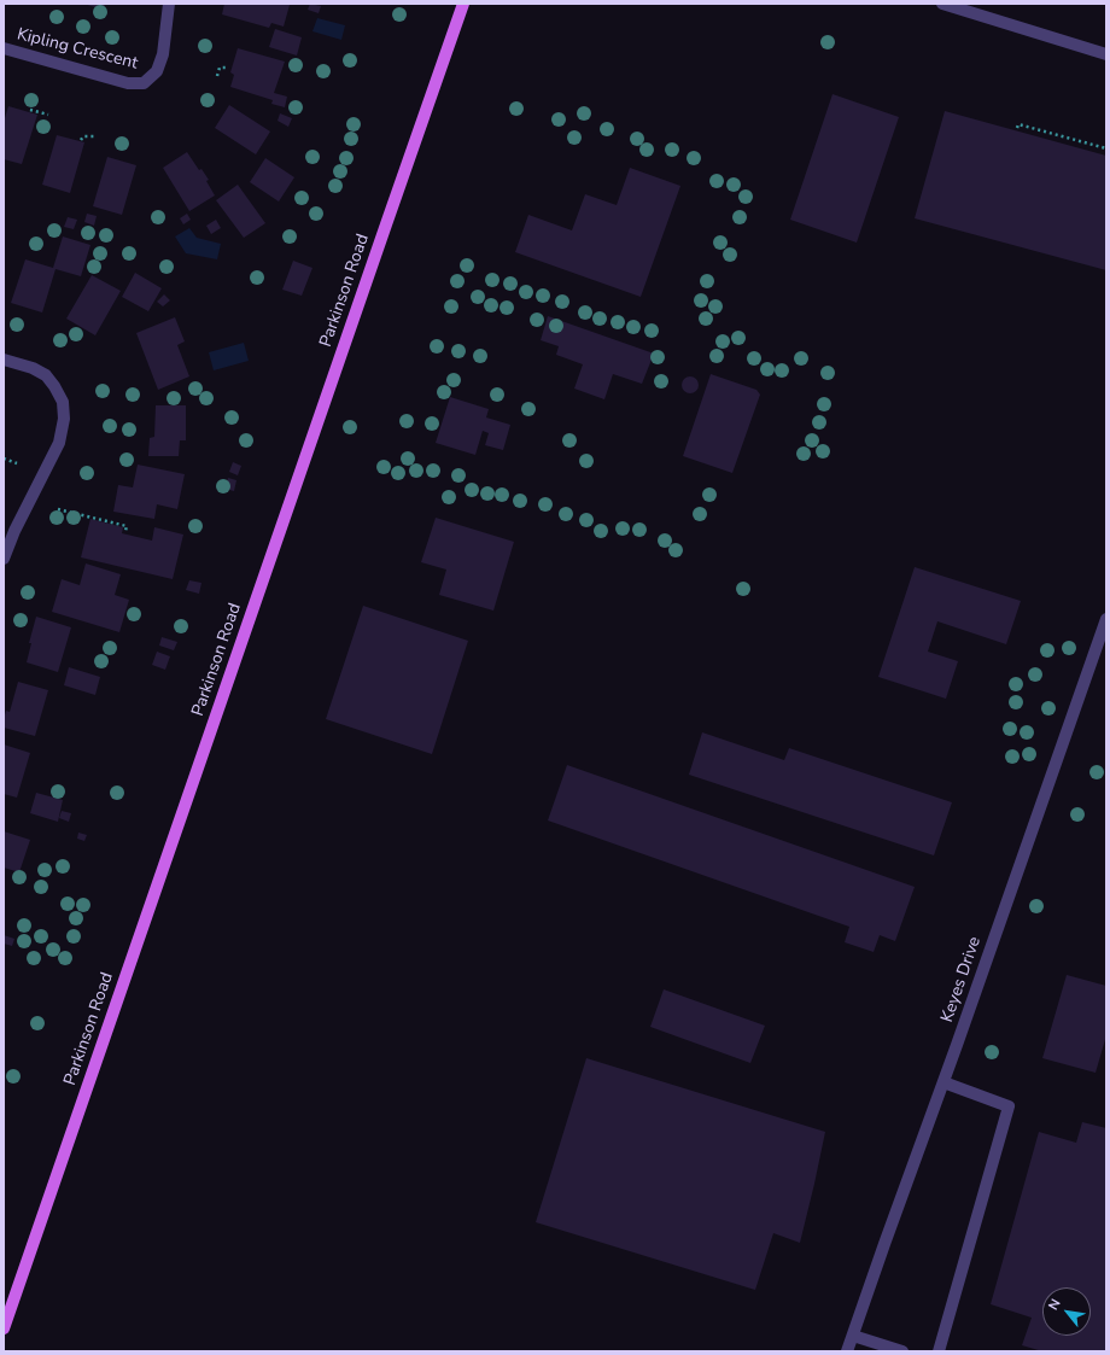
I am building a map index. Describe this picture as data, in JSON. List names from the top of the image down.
{
  "streets": {
    "main road": ["Parkinson Road"],
    "street": ["Kipling Crescent", "Keyes Drive"]
  },
  "north": "top left"
}
